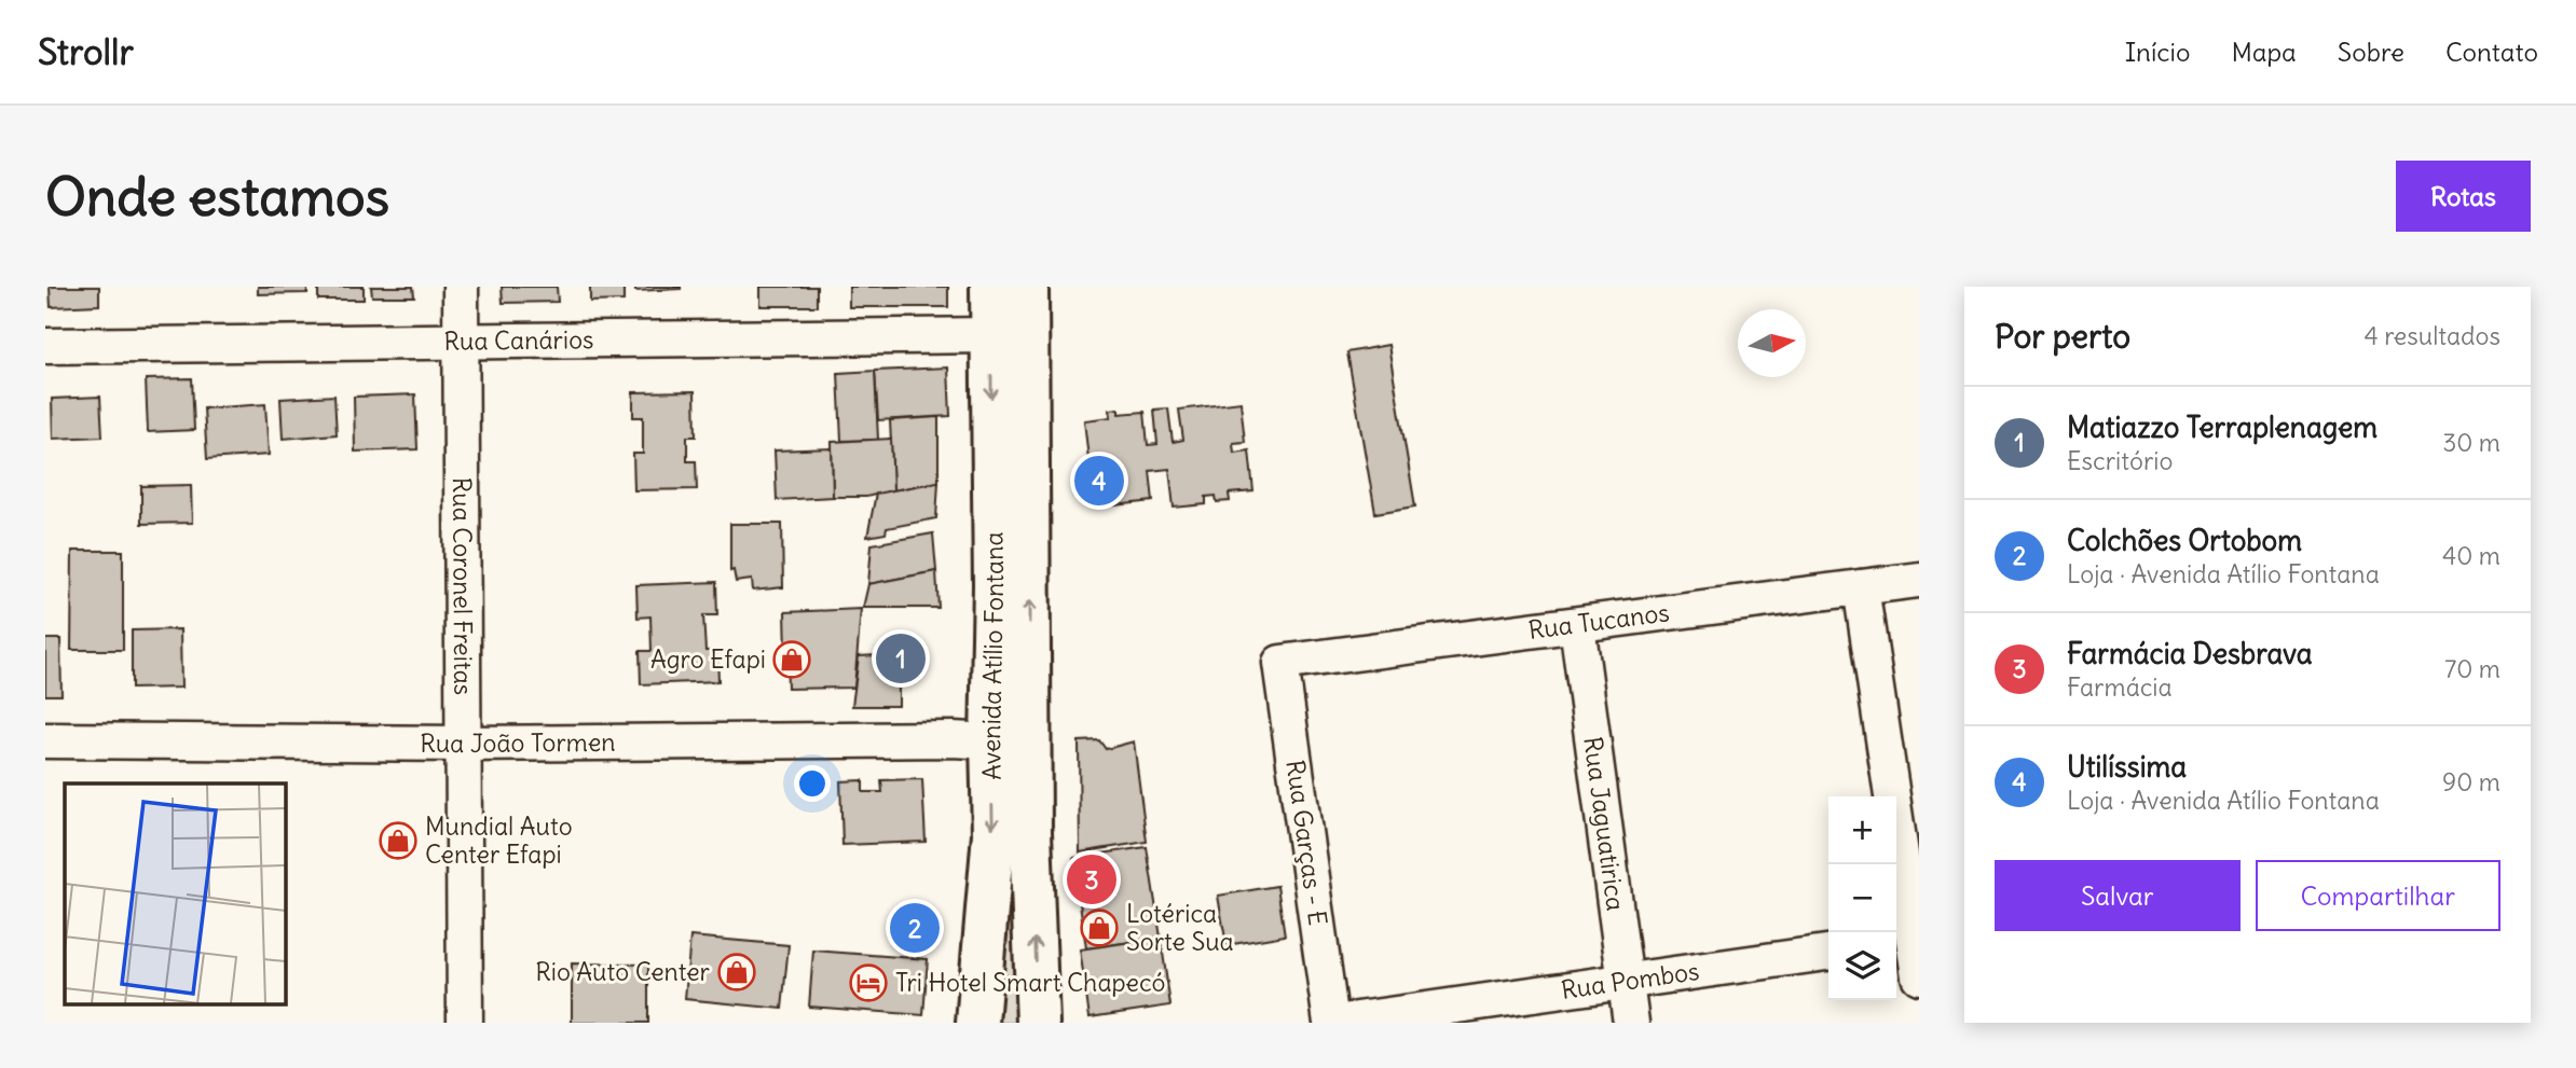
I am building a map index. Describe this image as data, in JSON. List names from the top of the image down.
{
  "streets": {
    "main road": ["Avenida Atílio Fontana"],
    "street": [
      "Rua Canários",
      "Rua Coronel Freitas",
      "Rua Tucanos",
      "Rua João Tormen",
      "Rua Jaguatirica",
      "Rua Garças - E",
      "Rua Pombos"
    ]
  },
  "crossings": [
    ["Rua Canários", "Rua Coronel Freitas"],
    ["Rua Canários", "Avenida Atílio Fontana"],
    ["Rua Coronel Freitas", "Rua João Tormen"],
    ["Rua Tucanos", "Rua Jaguatirica"],
    ["Rua Tucanos", "Rua Garças - E"],
    ["Avenida Atílio Fontana", "Rua João Tormen"],
    ["Rua Jaguatirica", "Rua Pombos"],
    ["Rua Garças - E", "Rua Pombos"]
  ],
  "places": {
    "shop": [
      "Agro Efapi",
      "Mundial Auto Center Efapi",
      "Lotérica Sorte Sua",
      "Rio Auto Center"
    ],
    "hotel": ["Tri Hotel Smart Chapecó"]
  },
  "north": "right",
  "page": {
    "header": "Strollr",
    "nav": [
      "Início",
      "Mapa",
      "Sobre",
      "Contato"
    ],
    "buttons": [
      "Rotas",
      ["Salvar", "Compartilhar"]
    ],
    "title": "Onde estamos",
    "heading": ["Por perto", "4 resultados"],
    "list": [
      {
        "mark": "1",
        "name": "Matiazzo Terraplenagem",
        "note": "Escritório",
        "value": "30 m"
      },
      {
        "mark": "2",
        "name": "Colchões Ortobom",
        "note": "Loja · Avenida Atílio Fontana",
        "value": "40 m"
      },
      {
        "mark": "3",
        "name": "Farmácia Desbrava",
        "note": "Farmácia",
        "value": "70 m"
      },
      {
        "mark": "4",
        "name": "Utilíssima",
        "note": "Loja · Avenida Atílio Fontana",
        "value": "90 m"
      }
    ],
    "pins": [
      "4",
      "1",
      "3",
      "2"
    ],
    "map_buttons": ["+", "−"]
  }
}
